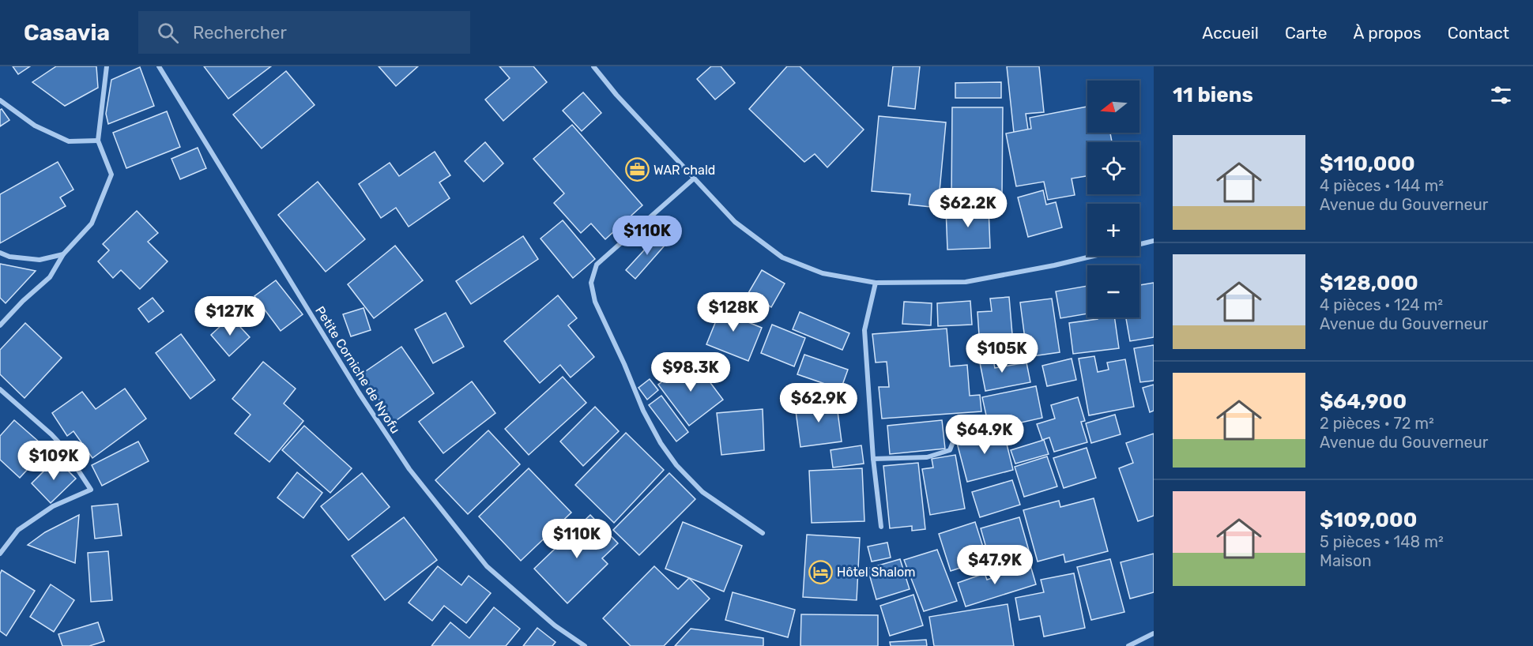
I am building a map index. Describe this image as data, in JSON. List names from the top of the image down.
{
  "streets": {
    "street": ["Petite Corniche de Nyofu"]
  },
  "places": {
    "office": ["WAR chald"],
    "hotel": ["Hôtel Shalom"]
  },
  "north": "left",
  "page": {
    "header": "Casavia",
    "search": "Rechercher",
    "nav": [
      "Accueil",
      "Carte",
      "À propos",
      "Contact"
    ],
    "heading": "11 biens",
    "map_buttons": ["+", "−"],
    "list": [
      {
        "name": "$110,000",
        "note": "4 pièces · 144 m² · Avenue du Gouverneur"
      },
      {
        "name": "$128,000",
        "note": "4 pièces · 124 m² · Avenue du Gouverneur"
      },
      {
        "name": "$64,900",
        "note": "2 pièces · 72 m² · Avenue du Gouverneur"
      },
      {
        "name": "$109,000",
        "note": "5 pièces · 148 m² · Maison"
      }
    ],
    "price": [
      "$62.2K",
      "$110K",
      "$128K",
      "$127K",
      "$105K",
      "$98.3K",
      "$62.9K",
      "$64.9K",
      "$109K",
      "$110K",
      "$47.9K"
    ]
  }
}
